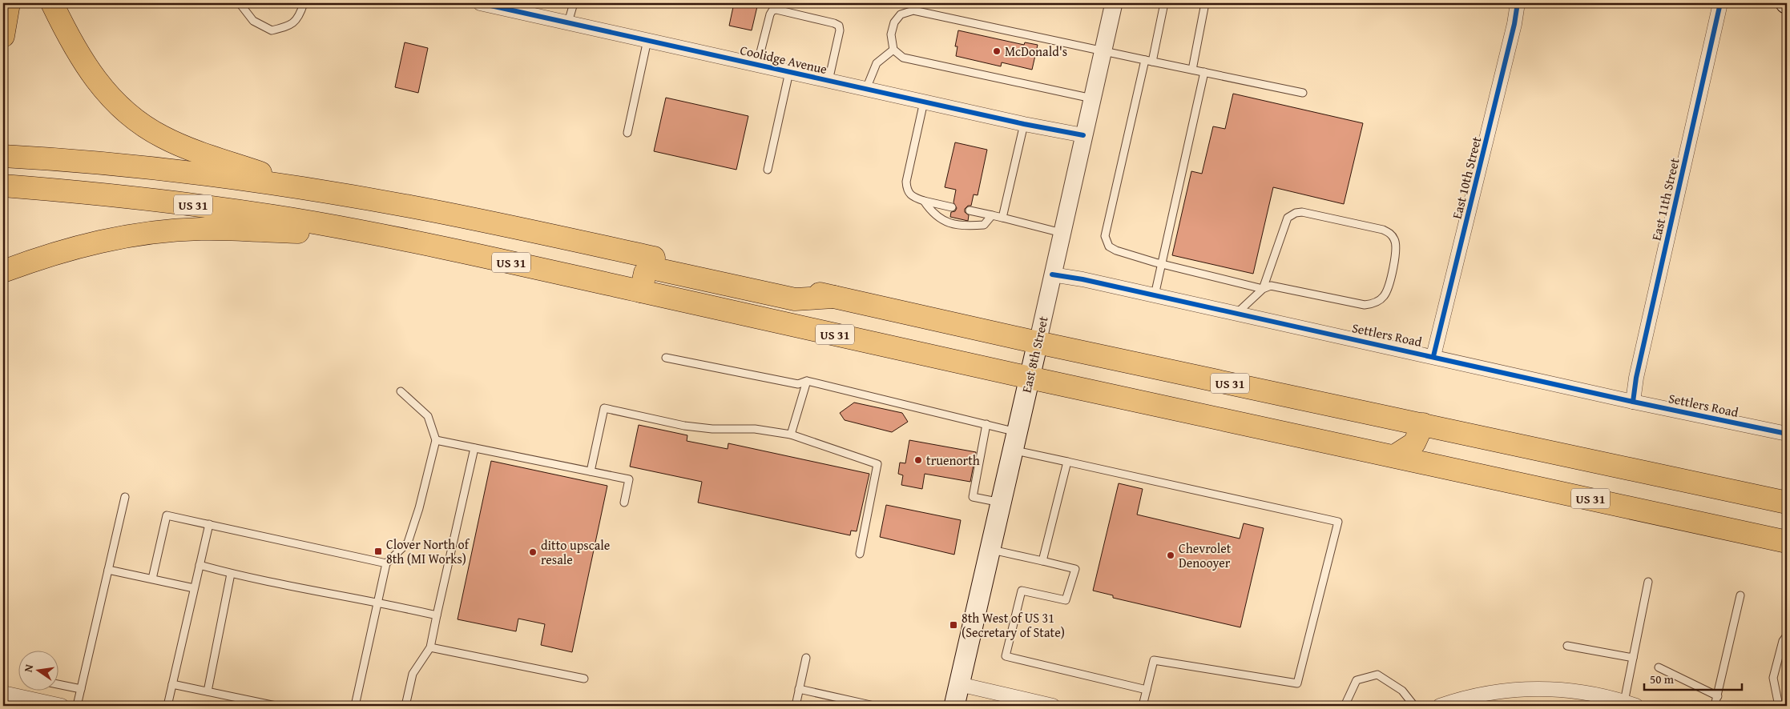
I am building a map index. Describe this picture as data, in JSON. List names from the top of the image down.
{
  "streets": {
    "highway": ["US 31"],
    "main road": ["East 8th Street"],
    "street": [
      "Coolidge Avenue",
      "East 10th Street",
      "East 11th Street",
      "Settlers Road"
    ]
  },
  "crossings": [
    ["Coolidge Avenue", "East 8th Street"],
    ["East 10th Street", "Settlers Road"],
    ["East 11th Street", "Settlers Road"],
    ["US 31", "East 8th Street"],
    ["Settlers Road", "East 8th Street"]
  ],
  "places": {
    "other": [
      "McDonald's",
      "truenorth",
      "ditto upscale resale",
      "Chevrolet Denooyer"
    ],
    "transit": ["Clover North of 8th (MI Works)", "8th West of US 31 (Secretary of State)"]
  },
  "scale_bar": "50 m",
  "north": "left"
}
